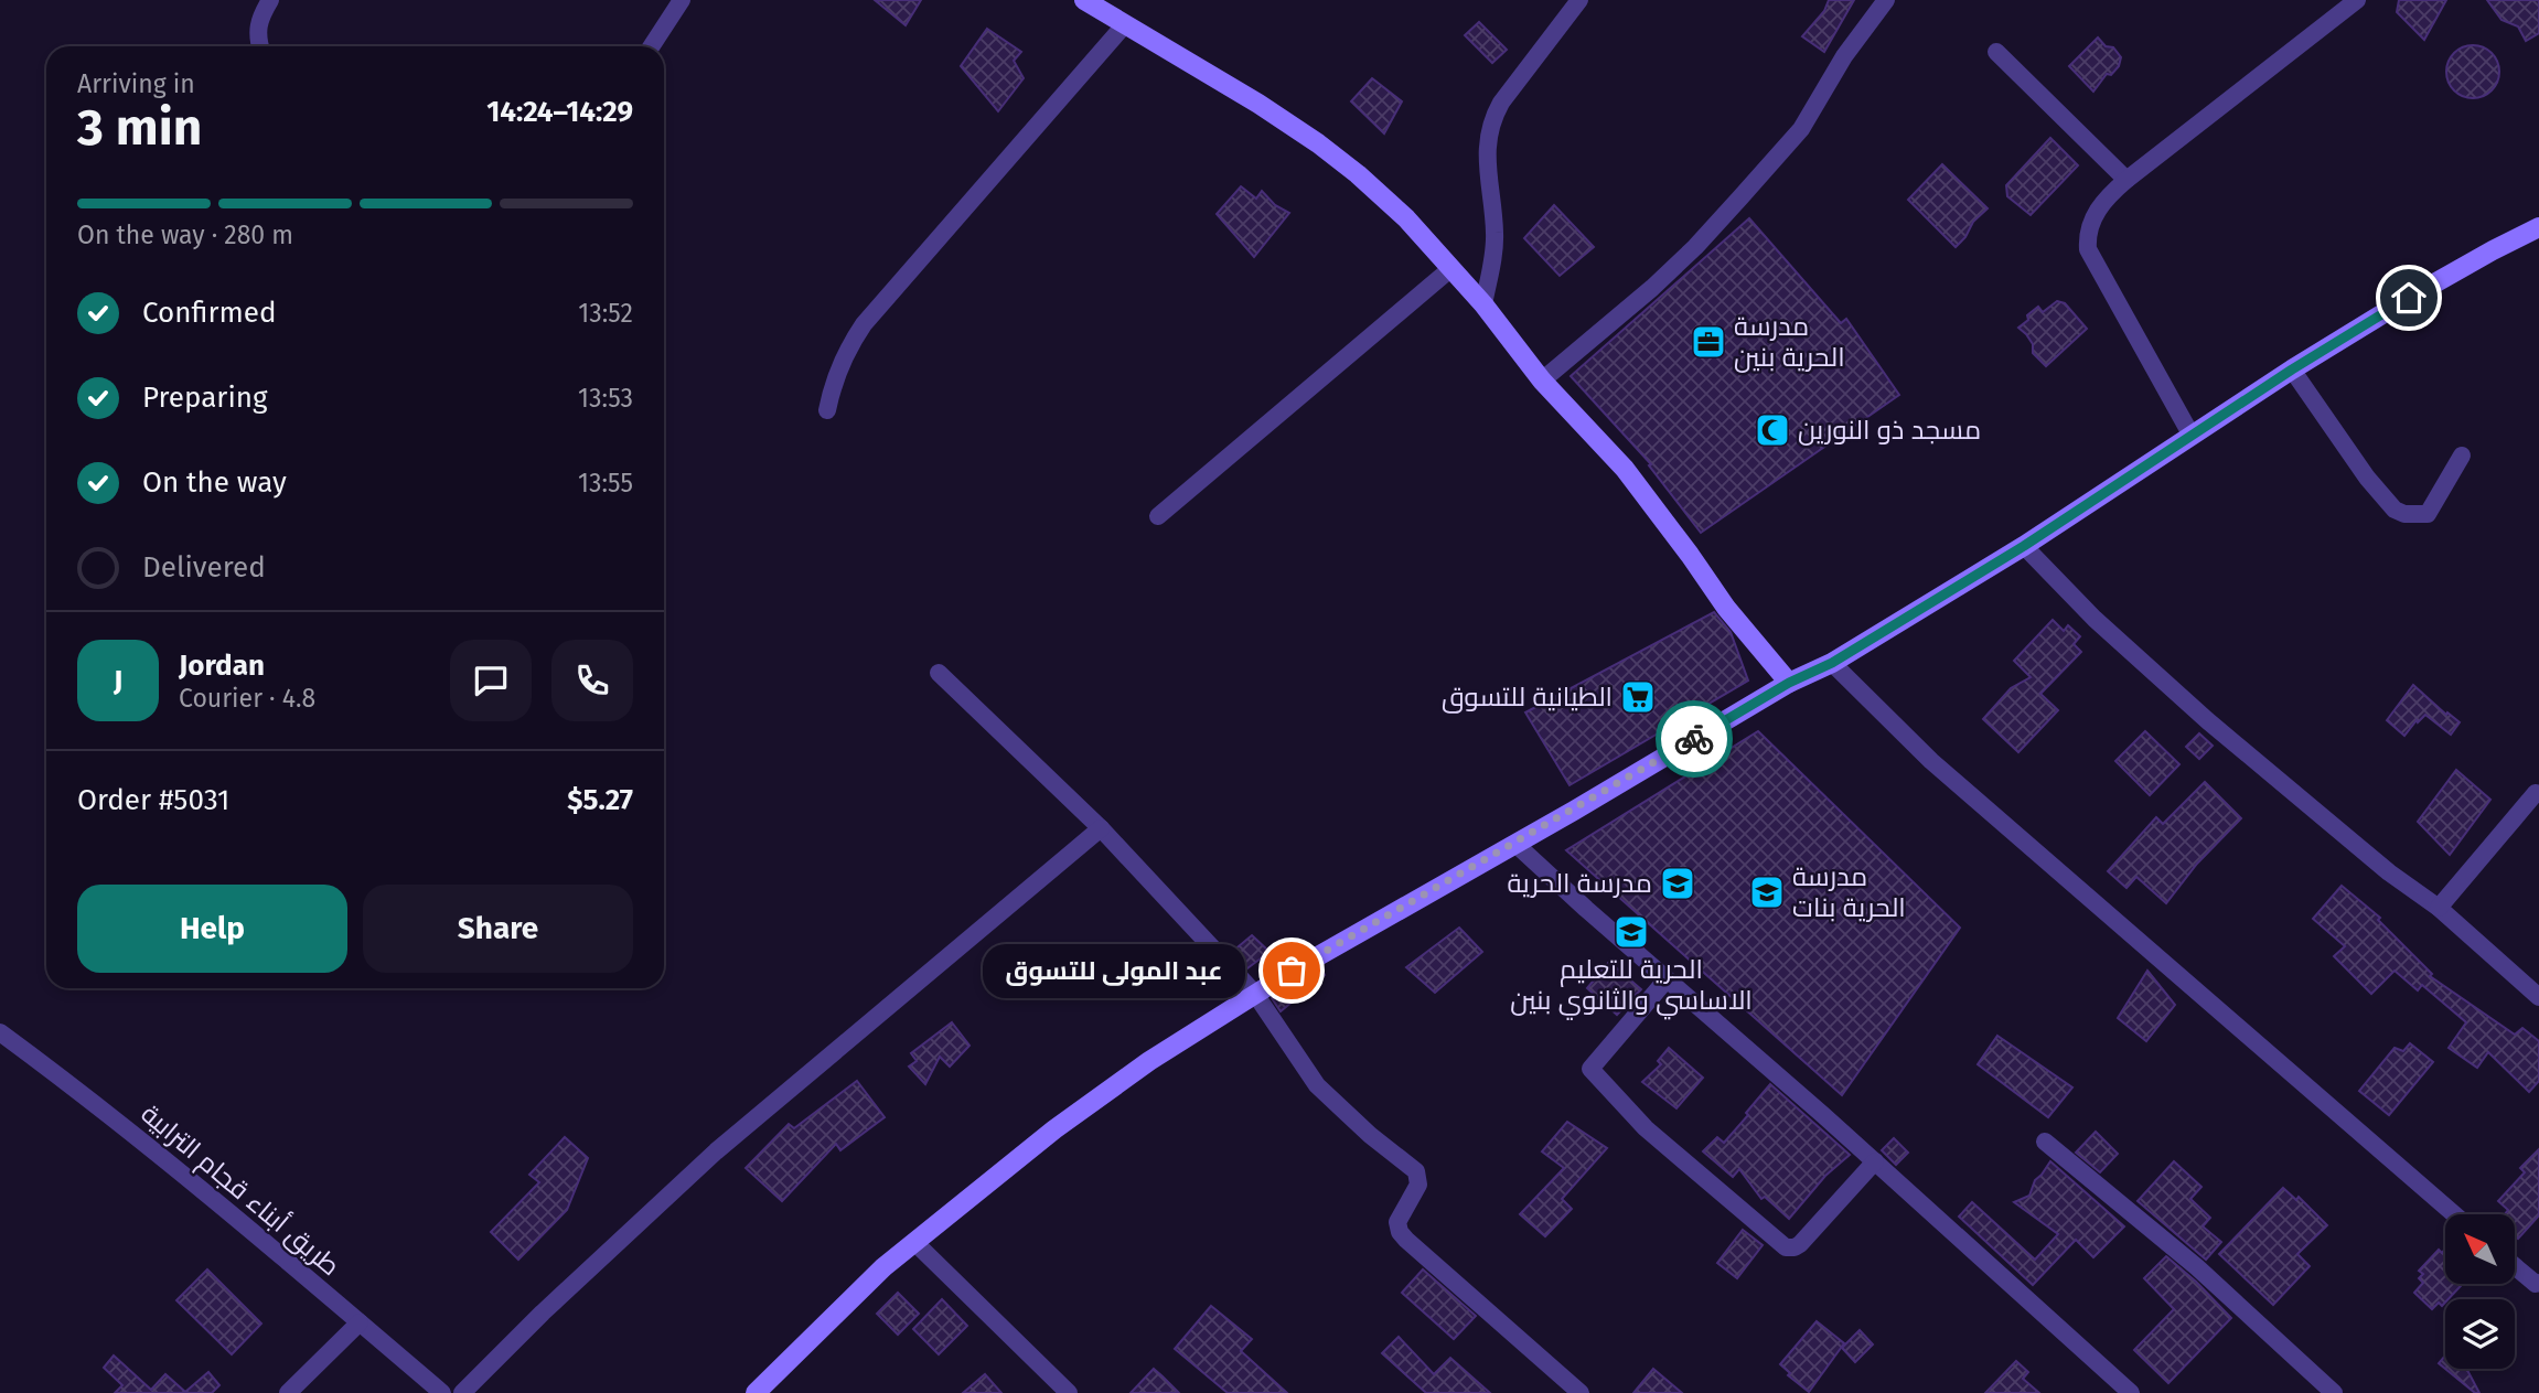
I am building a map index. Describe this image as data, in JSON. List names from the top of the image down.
{
  "streets": {
    "street": ["طريق أبناء قجام الترابية"]
  },
  "places": {
    "office": ["مدرسة الحرية بنين"],
    "mosque": ["مسجد ذو النورين"],
    "supermarket": ["الطيانية للتسوق"],
    "school or university": ["مدرسة الحرية", "مدرسة الحرية بنات", "الحرية للتعليم الاساسي والثانوي بنين"],
    "other": ["عبد المولى للتسوق"]
  },
  "north": "top left",
  "page": {
    "heading": ["3 min", "Arriving in", "14:24–14:29"],
    "panel": [
      "Jordan",
      "Courier · 4.8",
      "Order #5031",
      "$5.27"
    ],
    "bar": "On the way · 280 m",
    "list": [
      ["Confirmed", "13:52"],
      ["Preparing", "13:53"],
      ["On the way", "13:55"],
      "Delivered"
    ],
    "round": "J",
    "buttons": ["Help", "Share"],
    "bubble": "عبد المولى للتسوق"
  }
}
